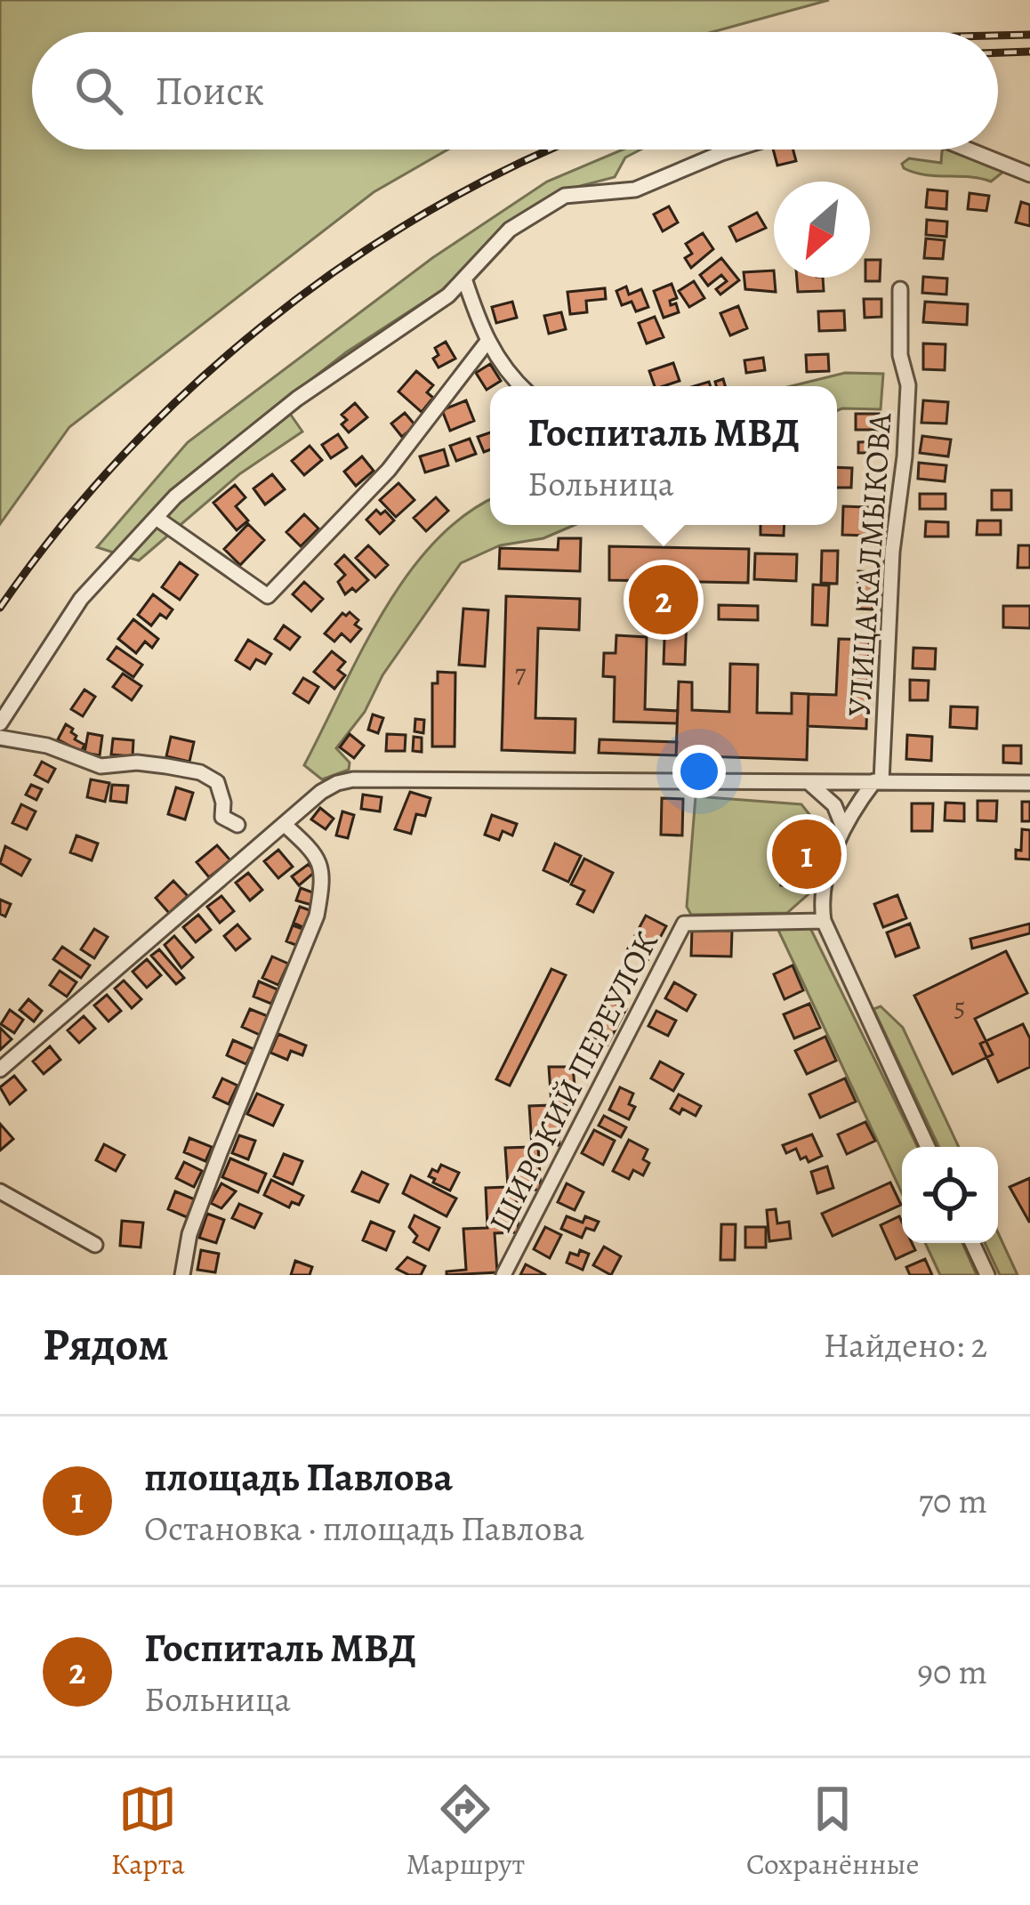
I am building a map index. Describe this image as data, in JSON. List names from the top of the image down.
{
  "streets": {
    "street": ["УЛИЦА КАЛМЫКОВА", "ШИРОКИЙ ПЕРЕУЛОК"]
  },
  "house_numbers": ["7", "5"],
  "north": "bottom left",
  "page": {
    "search": "Поиск",
    "popup": ["Госпиталь МВД", "Больница"],
    "pins": ["2", "1"],
    "heading": ["Рядом", "Найдено: 2"],
    "list": [
      {
        "mark": "1",
        "name": "площадь Павлова",
        "note": "Остановка · площадь Павлова",
        "value": "70 m"
      },
      {
        "mark": "2",
        "name": "Госпиталь МВД",
        "note": "Больница",
        "value": "90 m"
      }
    ],
    "nav": ["Карта", "Маршрут", "Сохранённые"]
  }
}
